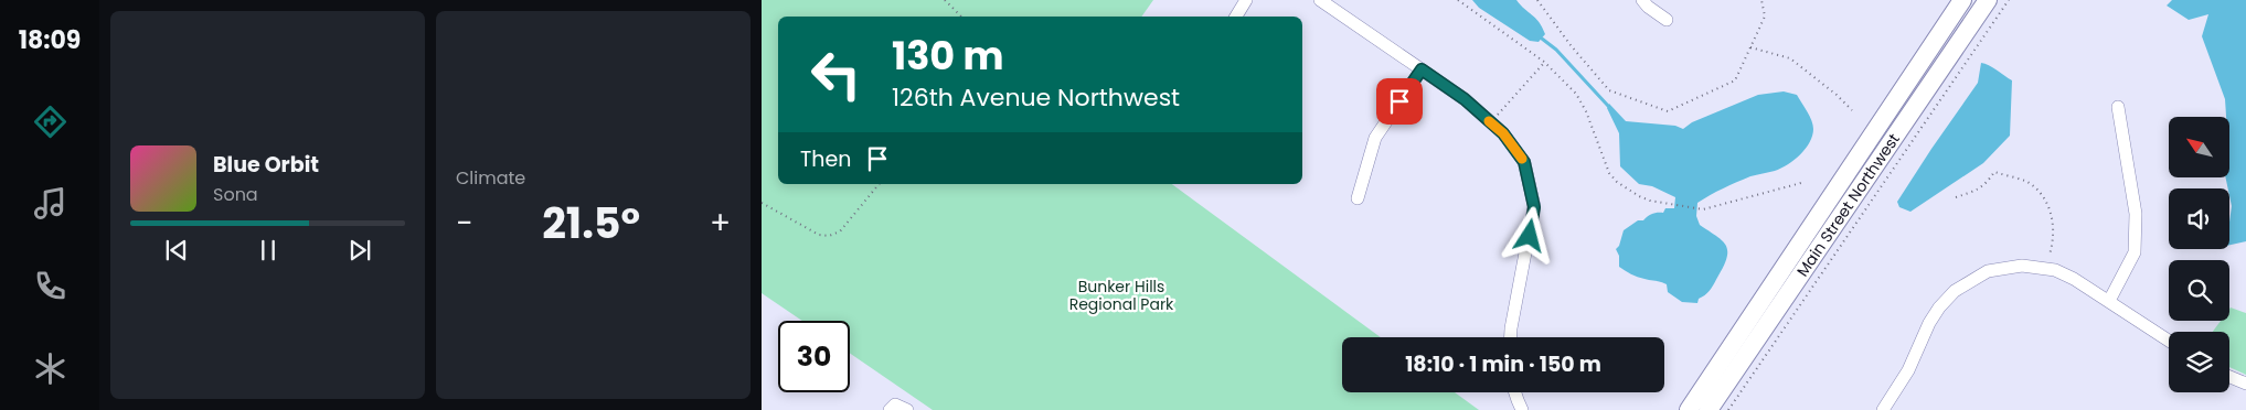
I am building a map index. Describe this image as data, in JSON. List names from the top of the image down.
{
  "streets": {
    "main road": ["Main Street Northwest"]
  },
  "parks": ["Bunker Hills Regional Park"],
  "north": "top left",
  "page": {
    "tabs": "18:09",
    "tile": "Climate",
    "turn": ["130 m", "126th Avenue Northwest"],
    "then": "Then",
    "song": ["Blue Orbit", "Sona"],
    "heat": ["−", "21.5°", "+"],
    "limit": "30",
    "trip": "18:10 · 1 min · 150 m"
  }
}
